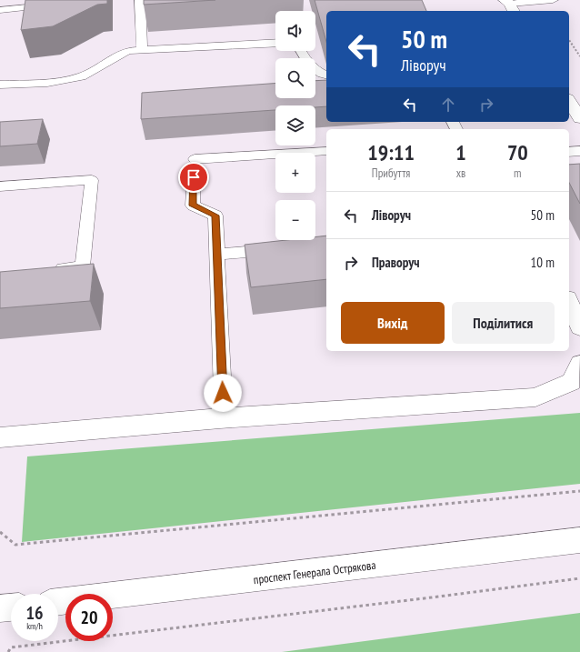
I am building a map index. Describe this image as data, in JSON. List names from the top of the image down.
{
  "streets": {
    "street": ["проспект Генерала Острякова"]
  },
  "page": {
    "map_buttons": ["+", "−"],
    "turn": ["50 m", "Ліворуч"],
    "eta": [
      "19:11",
      "Прибуття",
      "1",
      "хв",
      "70",
      "m"
    ],
    "list": [
      {
        "name": "Ліворуч",
        "value": "50 m"
      },
      {
        "name": "Праворуч",
        "value": "10 m"
      }
    ],
    "buttons": ["Вихід", "Поділитися"],
    "speed": "16 km/h",
    "limit": "20"
  }
}
